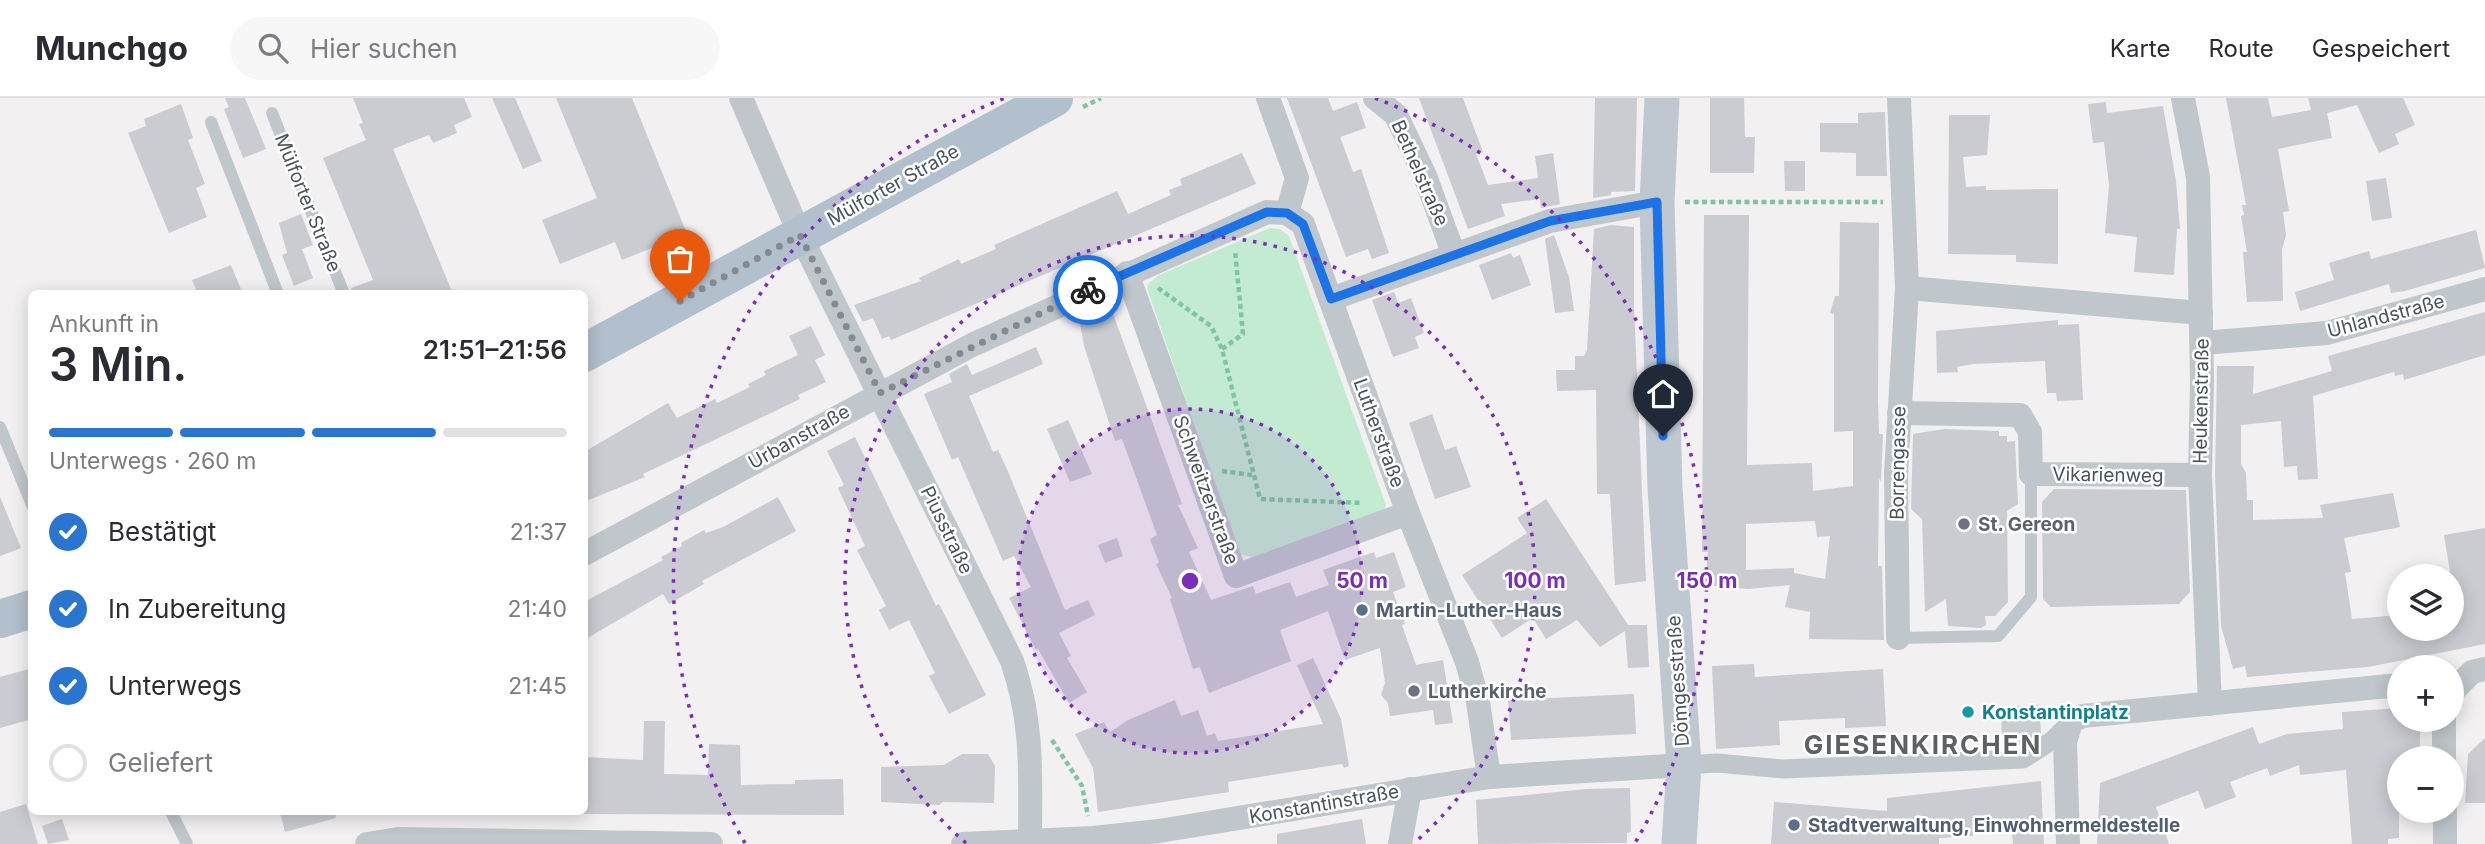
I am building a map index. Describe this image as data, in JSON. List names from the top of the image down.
{
  "streets": {
    "main road": ["Mülforter Straße", "Dömgesstraße"],
    "street": [
      "Bethelstraße",
      "Uhlandstraße",
      "Heukenstraße",
      "Lutherstraße",
      "Urbanstraße",
      "Borrengasse",
      "Vikarienweg",
      "Schweitzerstraße",
      "Piusstraße",
      "Konstantinstraße"
    ]
  },
  "crossings": [
    ["Mülforter Straße", "Piusstraße"],
    ["Uhlandstraße", "Heukenstraße"],
    ["Heukenstraße", "Vikarienweg"],
    ["Lutherstraße", "Urbanstraße"],
    ["Lutherstraße", "Schweitzerstraße"],
    ["Lutherstraße", "Konstantinstraße"],
    ["Urbanstraße", "Schweitzerstraße"],
    ["Urbanstraße", "Piusstraße"],
    ["Borrengasse", "Vikarienweg"],
    ["Piusstraße", "Konstantinstraße"],
    ["Dömgesstraße", "Konstantinstraße"]
  ],
  "districts": ["GIESENKIRCHEN"],
  "places": [
    "St. Gereon",
    "Martin-Luther-Haus",
    "Lutherkirche",
    "Konstantinplatz",
    "Stadtverwaltung, Einwohnermeldestelle"
  ],
  "page": {
    "header": "Munchgo",
    "search": "Hier suchen",
    "nav": ["Karte", "Route", "Gespeichert"],
    "heading": ["3 Min.", "Ankunft in", "21:51–21:56"],
    "bar": "Unterwegs · 260 m",
    "list": [
      ["Bestätigt", "21:37"],
      ["In Zubereitung", "21:40"],
      ["Unterwegs", "21:45"],
      "Geliefert"
    ],
    "map_buttons": ["+", "−"]
  },
  "rings": ["50 m", "100 m", "150 m"]
}
